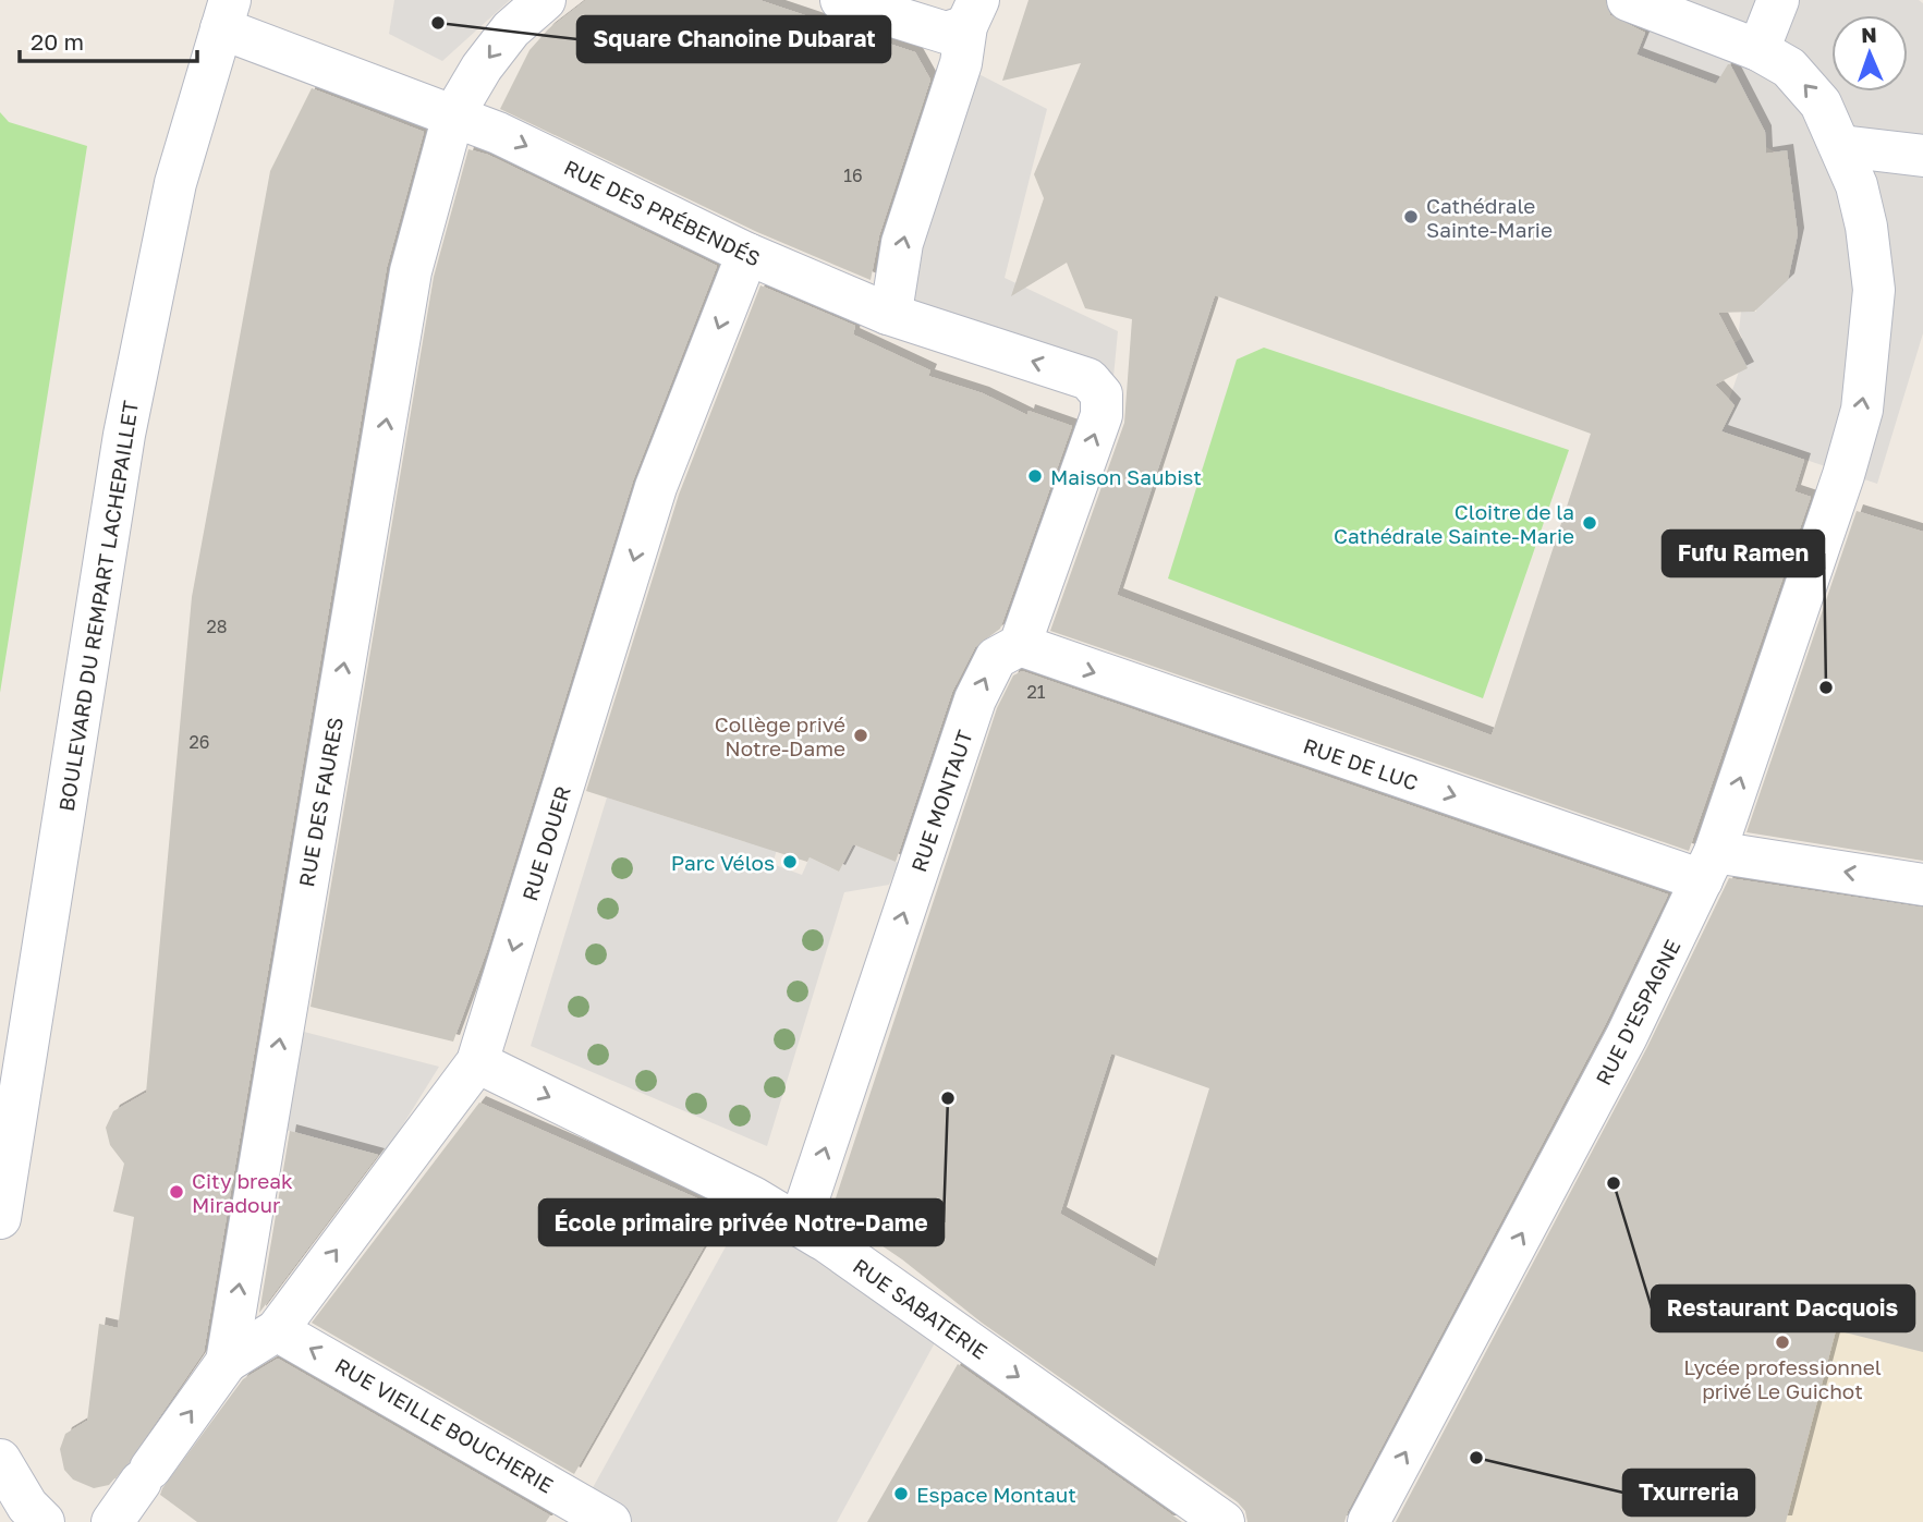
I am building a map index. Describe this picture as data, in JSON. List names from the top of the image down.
{
  "streets": {
    "street": [
      "RUE DES PRÉBENDÉS",
      "BOULEVARD DU REMPART LACHEPAILLET",
      "RUE DE LUC",
      "RUE MONTAUT",
      "RUE DES FAURES",
      "RUE DOUER",
      "RUE D'ESPAGNE",
      "RUE SABATERIE",
      "RUE VIEILLE BOUCHERIE"
    ]
  },
  "crossings": [
    ["RUE DES PRÉBENDÉS", "BOULEVARD DU REMPART LACHEPAILLET"],
    ["RUE DES PRÉBENDÉS", "RUE DE LUC"],
    ["RUE DES PRÉBENDÉS", "RUE MONTAUT"],
    ["RUE DES PRÉBENDÉS", "RUE DES FAURES"],
    ["RUE DES PRÉBENDÉS", "RUE DOUER"],
    ["RUE DE LUC", "RUE MONTAUT"],
    ["RUE DE LUC", "RUE D'ESPAGNE"],
    ["RUE MONTAUT", "RUE SABATERIE"],
    ["RUE DES FAURES", "RUE DOUER"],
    ["RUE DOUER", "RUE SABATERIE"],
    ["RUE DOUER", "RUE VIEILLE BOUCHERIE"]
  ],
  "one_way": [
    "RUE MONTAUT",
    "RUE DES FAURES",
    "RUE D'ESPAGNE",
    "RUE SABATERIE",
    "RUE VIEILLE BOUCHERIE"
  ],
  "places": [
    "Square Chanoine Dubarat",
    "Cathédrale Sainte-Marie",
    "Maison Saubist",
    "Cloitre de la Cathédrale Sainte-Marie",
    "Fufu Ramen",
    "Collège privé Notre-Dame",
    "Parc Vélos",
    "École primaire privée Notre-Dame",
    "Restaurant Dacquois",
    "City break Miradour",
    "Lycée professionnel privé Le Guichot",
    "Txurreria",
    "Espace Montaut"
  ],
  "house_numbers": [
    "16",
    "28",
    "21",
    "26"
  ],
  "scale_bar": "20 m",
  "north": "top"
}
